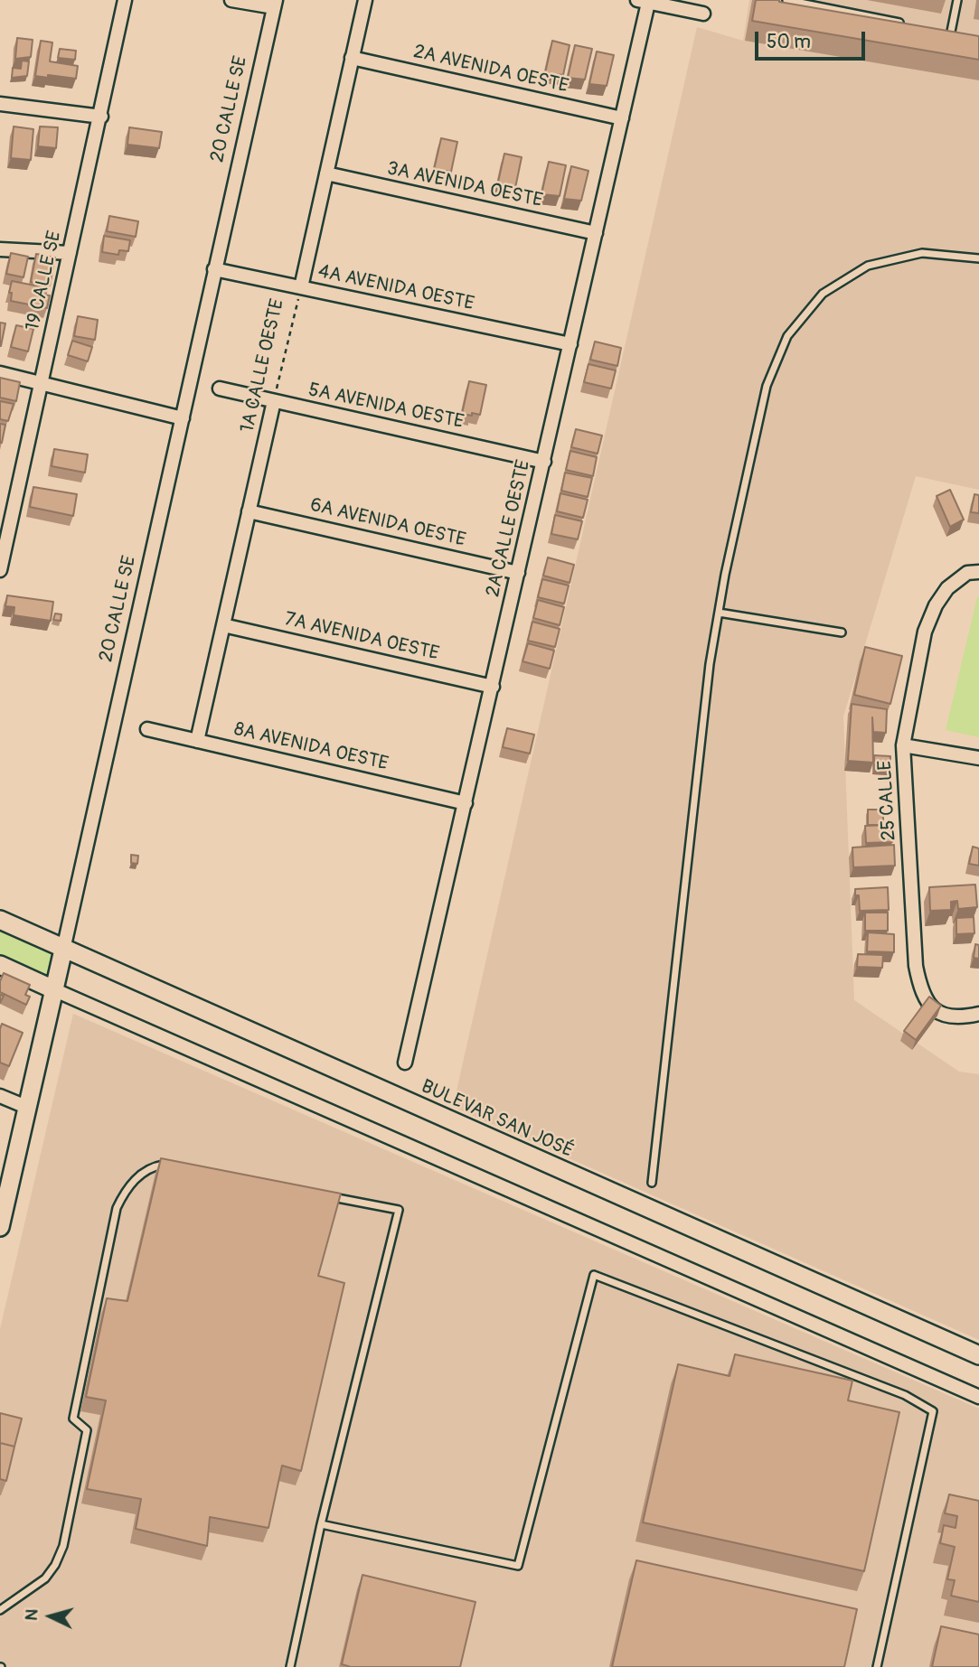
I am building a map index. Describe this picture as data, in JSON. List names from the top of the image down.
{
  "streets": {
    "street": [
      "2A AVENIDA OESTE",
      "20 CALLE SE",
      "3A AVENIDA OESTE",
      "19 CALLE SE",
      "4A AVENIDA OESTE",
      "1A CALLE OESTE",
      "5A AVENIDA OESTE",
      "6A AVENIDA OESTE",
      "2A CALLE OESTE",
      "7A AVENIDA OESTE",
      "8A AVENIDA OESTE",
      "25 CALLE",
      "BULEVAR SAN JOSÉ"
    ]
  },
  "crossings": [
    ["2A AVENIDA OESTE", "1A CALLE OESTE"],
    ["2A AVENIDA OESTE", "2A CALLE OESTE"],
    ["20 CALLE SE", "4A AVENIDA OESTE"],
    ["20 CALLE SE", "BULEVAR SAN JOSÉ"],
    ["3A AVENIDA OESTE", "1A CALLE OESTE"],
    ["3A AVENIDA OESTE", "2A CALLE OESTE"],
    ["4A AVENIDA OESTE", "1A CALLE OESTE"],
    ["4A AVENIDA OESTE", "2A CALLE OESTE"],
    ["1A CALLE OESTE", "5A AVENIDA OESTE"],
    ["1A CALLE OESTE", "6A AVENIDA OESTE"],
    ["1A CALLE OESTE", "7A AVENIDA OESTE"],
    ["1A CALLE OESTE", "8A AVENIDA OESTE"],
    ["5A AVENIDA OESTE", "2A CALLE OESTE"],
    ["6A AVENIDA OESTE", "2A CALLE OESTE"],
    ["2A CALLE OESTE", "7A AVENIDA OESTE"],
    ["2A CALLE OESTE", "8A AVENIDA OESTE"]
  ],
  "scale_bar": "50 m",
  "north": "left"
}
